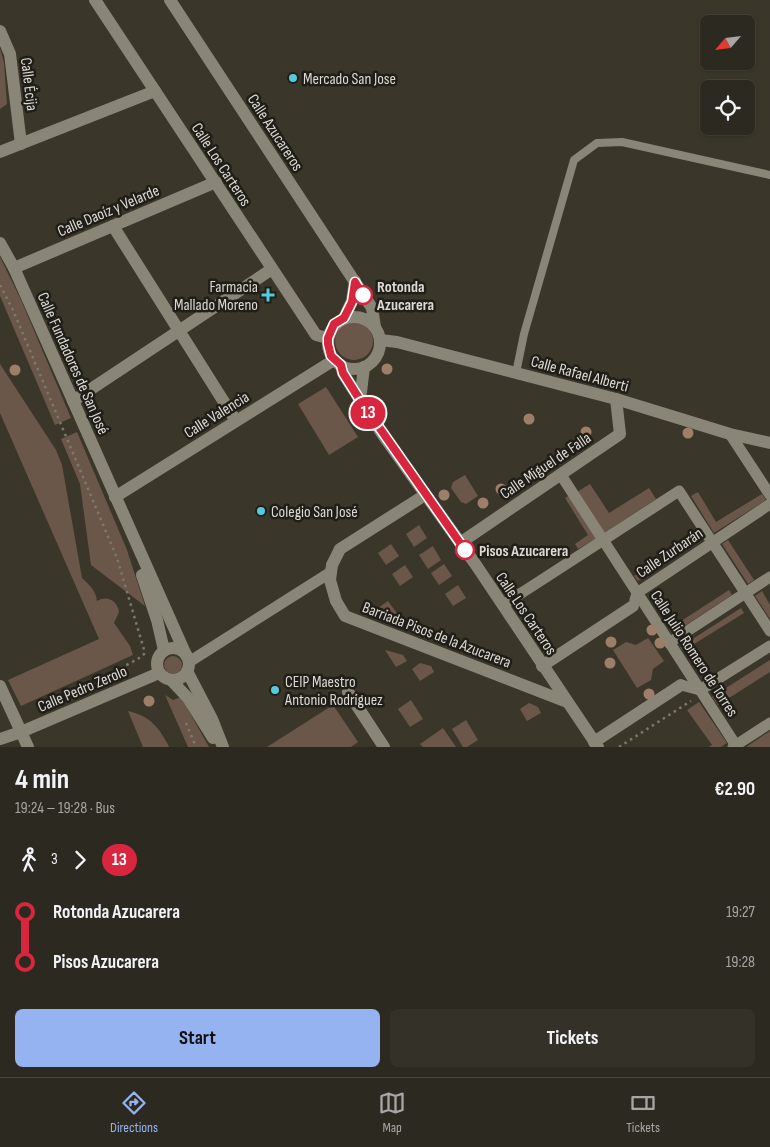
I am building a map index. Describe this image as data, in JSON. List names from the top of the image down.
{
  "streets": {
    "street": [
      "Calle Écija",
      "Calle Azucareros",
      "Calle Los Carteros",
      "Calle Daoíz y Velarde",
      "Calle Fundadores de San José",
      "Calle Rafael Alberti",
      "Calle Valencia",
      "Calle Miguel de Falla",
      "Calle Zurbarán",
      "Barriada Pisos de la Azucarera",
      "Calle Julio Romero de Torres",
      "Calle Pedro Zerolo"
    ]
  },
  "crossings": [
    ["Calle Azucareros", "Calle Los Carteros"],
    ["Calle Azucareros", "Calle Rafael Alberti"],
    ["Calle Azucareros", "Calle Valencia"],
    ["Calle Los Carteros", "Calle Daoíz y Velarde"],
    ["Calle Los Carteros", "Calle Rafael Alberti"],
    ["Calle Los Carteros", "Calle Valencia"],
    ["Calle Los Carteros", "Calle Miguel de Falla"],
    ["Calle Los Carteros", "Calle Zurbarán"],
    ["Calle Los Carteros", "Barriada Pisos de la Azucarera"],
    ["Calle Daoíz y Velarde", "Calle Fundadores de San José"],
    ["Calle Fundadores de San José", "Calle Valencia"],
    ["Calle Fundadores de San José", "Calle Pedro Zerolo"],
    ["Calle Rafael Alberti", "Calle Valencia"],
    ["Calle Rafael Alberti", "Calle Miguel de Falla"],
    ["Calle Miguel de Falla", "Calle Julio Romero de Torres"],
    ["Calle Zurbarán", "Calle Julio Romero de Torres"]
  ],
  "places": {
    "other": [
      "Mercado San Jose",
      "Rotonda Azucarera",
      "Colegio San José",
      "Pisos Azucarera",
      "CEIP Maestro Antonio Rodríguez"
    ],
    "health": ["Farmacia Mallado Moreno"]
  },
  "lines": ["bus line 13"],
  "north": "bottom left",
  "page": {
    "on_map": "13",
    "heading": ["4 min", "19:24 – 19:28 · Bus", "€2.90"],
    "legs": ["3", "13"],
    "list": [
      {
        "name": "Rotonda Azucarera",
        "value": "19:27"
      },
      {
        "name": "Pisos Azucarera",
        "value": "19:28"
      }
    ],
    "buttons": ["Start", "Tickets"],
    "tabs": ["Directions", "Map", "Tickets"]
  }
}
